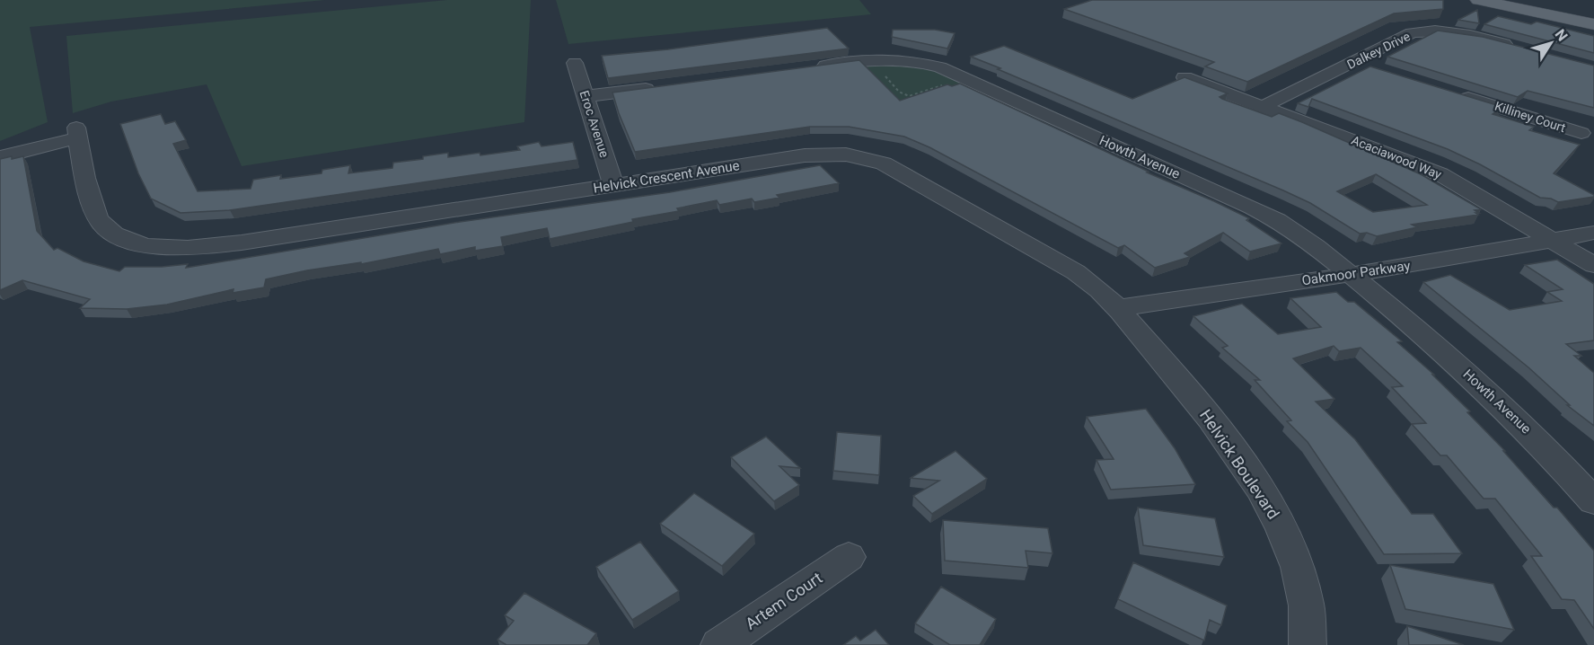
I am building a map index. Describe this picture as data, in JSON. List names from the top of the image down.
{
  "streets": {
    "street": [
      "Dalkey Drive",
      "Killiney Court",
      "Eroc Avenue",
      "Howth Avenue",
      "Acaciawood Way",
      "Helvick Crescent Avenue",
      "Oakmoor Parkway",
      "Helvick Boulevard",
      "Artem Court"
    ]
  },
  "crossings": [
    ["Dalkey Drive", "Acaciawood Way"],
    ["Eroc Avenue", "Helvick Crescent Avenue"],
    ["Howth Avenue", "Oakmoor Parkway"],
    ["Acaciawood Way", "Oakmoor Parkway"],
    ["Helvick Crescent Avenue", "Oakmoor Parkway"],
    ["Helvick Crescent Avenue", "Helvick Boulevard"],
    ["Oakmoor Parkway", "Helvick Boulevard"]
  ],
  "north": "top right"
}
